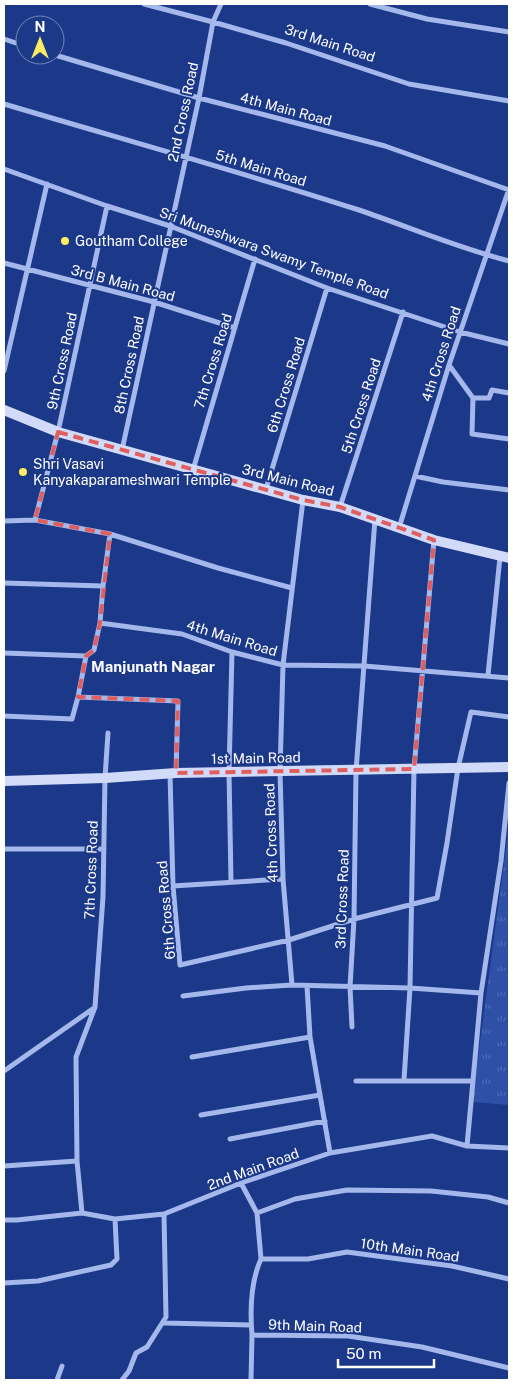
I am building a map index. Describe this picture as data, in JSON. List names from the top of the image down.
{
  "streets": {
    "street": [
      "3rd Main Road",
      "4th Main Road",
      "2nd Cross Road",
      "5th Main Road",
      "Sri Muneshwara Swamy Temple Road",
      "3rd B Main Road",
      "4th Cross Road",
      "9th Cross Road",
      "7th Cross Road",
      "8th Cross Road",
      "6th Cross Road",
      "5th Cross Road",
      "1st Main Road",
      "3rd Cross Road",
      "2nd Main Road",
      "10th Main Road",
      "9th Main Road"
    ]
  },
  "crossings": [
    ["3rd Main Road", "2nd Cross Road"],
    ["3rd Main Road", "4th Cross Road"],
    ["3rd Main Road", "9th Cross Road"],
    ["3rd Main Road", "7th Cross Road"],
    ["3rd Main Road", "8th Cross Road"],
    ["3rd Main Road", "6th Cross Road"],
    ["3rd Main Road", "5th Cross Road"],
    ["3rd Main Road", "3rd Cross Road"],
    ["4th Main Road", "2nd Cross Road"],
    ["4th Main Road", "4th Cross Road"],
    ["4th Main Road", "3rd Cross Road"],
    ["2nd Cross Road", "5th Main Road"],
    ["2nd Cross Road", "Sri Muneshwara Swamy Temple Road"],
    ["2nd Cross Road", "8th Cross Road"],
    ["5th Main Road", "4th Cross Road"],
    ["Sri Muneshwara Swamy Temple Road", "4th Cross Road"],
    ["Sri Muneshwara Swamy Temple Road", "9th Cross Road"],
    ["Sri Muneshwara Swamy Temple Road", "7th Cross Road"],
    ["Sri Muneshwara Swamy Temple Road", "8th Cross Road"],
    ["Sri Muneshwara Swamy Temple Road", "6th Cross Road"],
    ["Sri Muneshwara Swamy Temple Road", "5th Cross Road"],
    ["3rd B Main Road", "9th Cross Road"],
    ["3rd B Main Road", "7th Cross Road"],
    ["3rd B Main Road", "8th Cross Road"],
    ["4th Cross Road", "6th Cross Road"],
    ["4th Cross Road", "1st Main Road"],
    ["7th Cross Road", "1st Main Road"],
    ["7th Cross Road", "2nd Main Road"],
    ["6th Cross Road", "1st Main Road"],
    ["1st Main Road", "3rd Cross Road"]
  ],
  "districts": ["Manjunath Nagar"],
  "places": ["Goutham College", "Shri Vasavi Kanyakaparameshwari Temple"],
  "scale_bar": "50 m",
  "north": "top"
}
